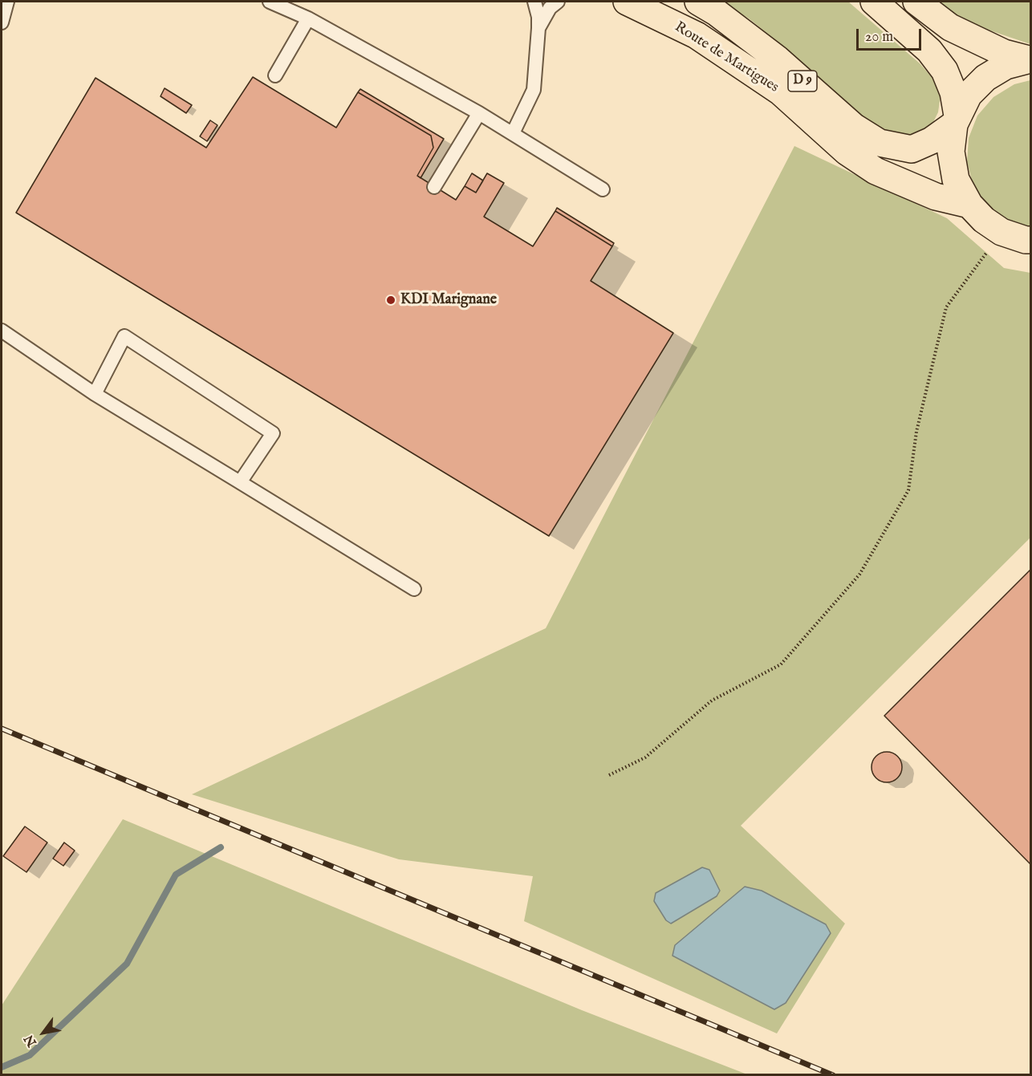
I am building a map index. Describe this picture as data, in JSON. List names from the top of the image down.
{
  "streets": {
    "main road": ["Route de Martigues", "D 9"]
  },
  "places": ["KDI Marignane"],
  "scale_bar": "20 m",
  "north": "bottom left"
}
